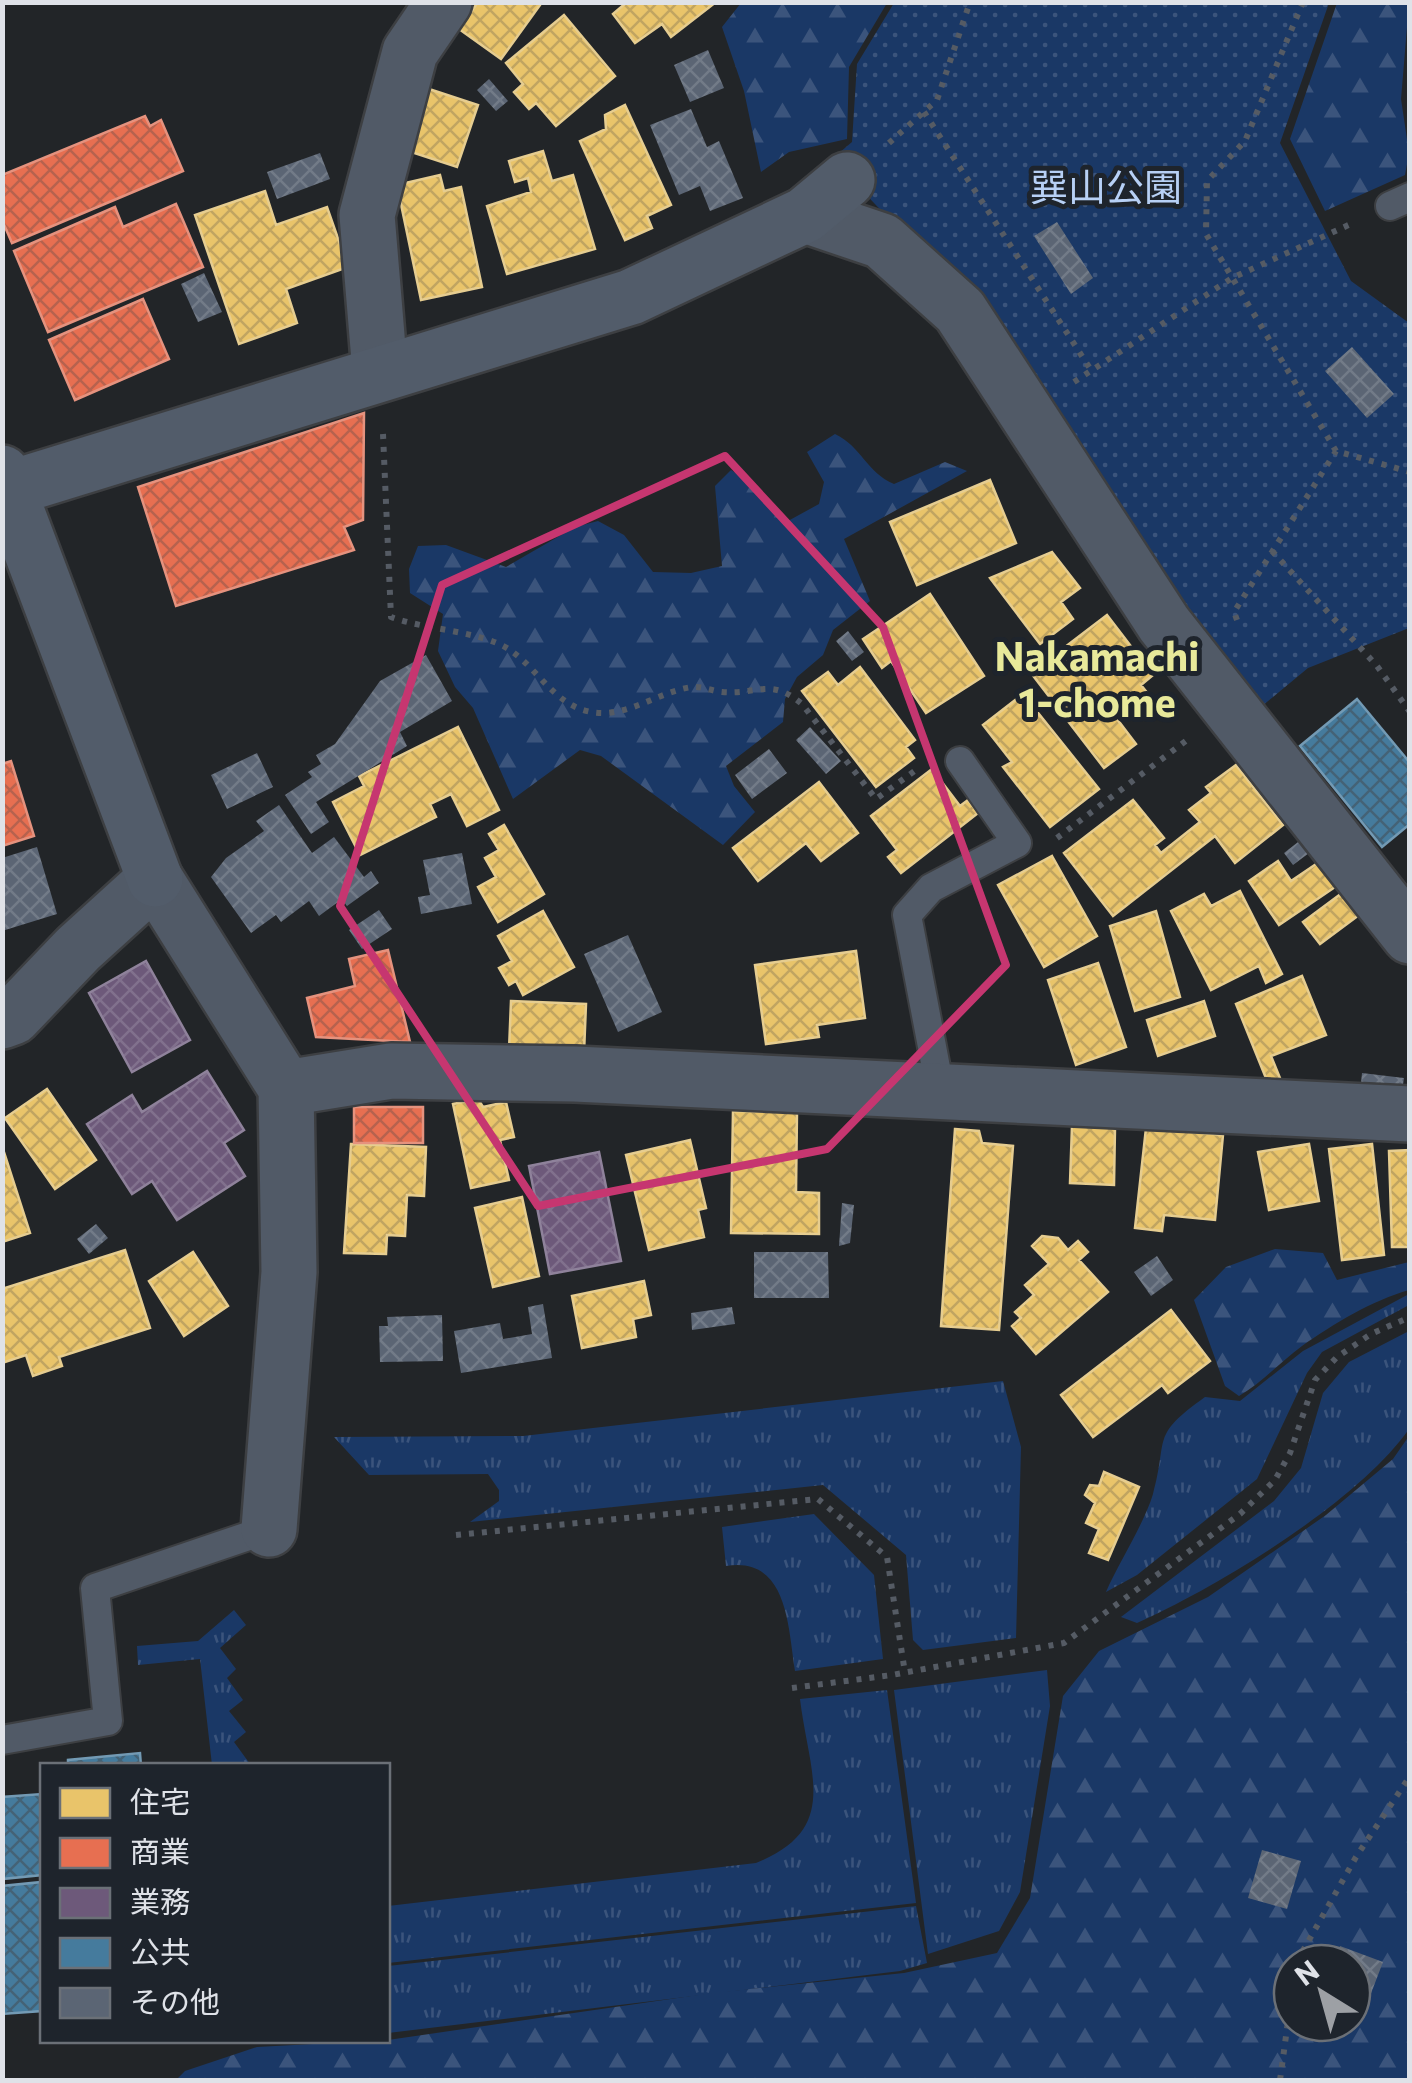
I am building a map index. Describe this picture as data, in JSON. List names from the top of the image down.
{
  "districts": ["Nakamachi 1-chome"],
  "parks": ["巽山公園"],
  "legend": [
    "住宅",
    "商業",
    "業務",
    "公共",
    "その他"
  ],
  "north": "top left"
}
